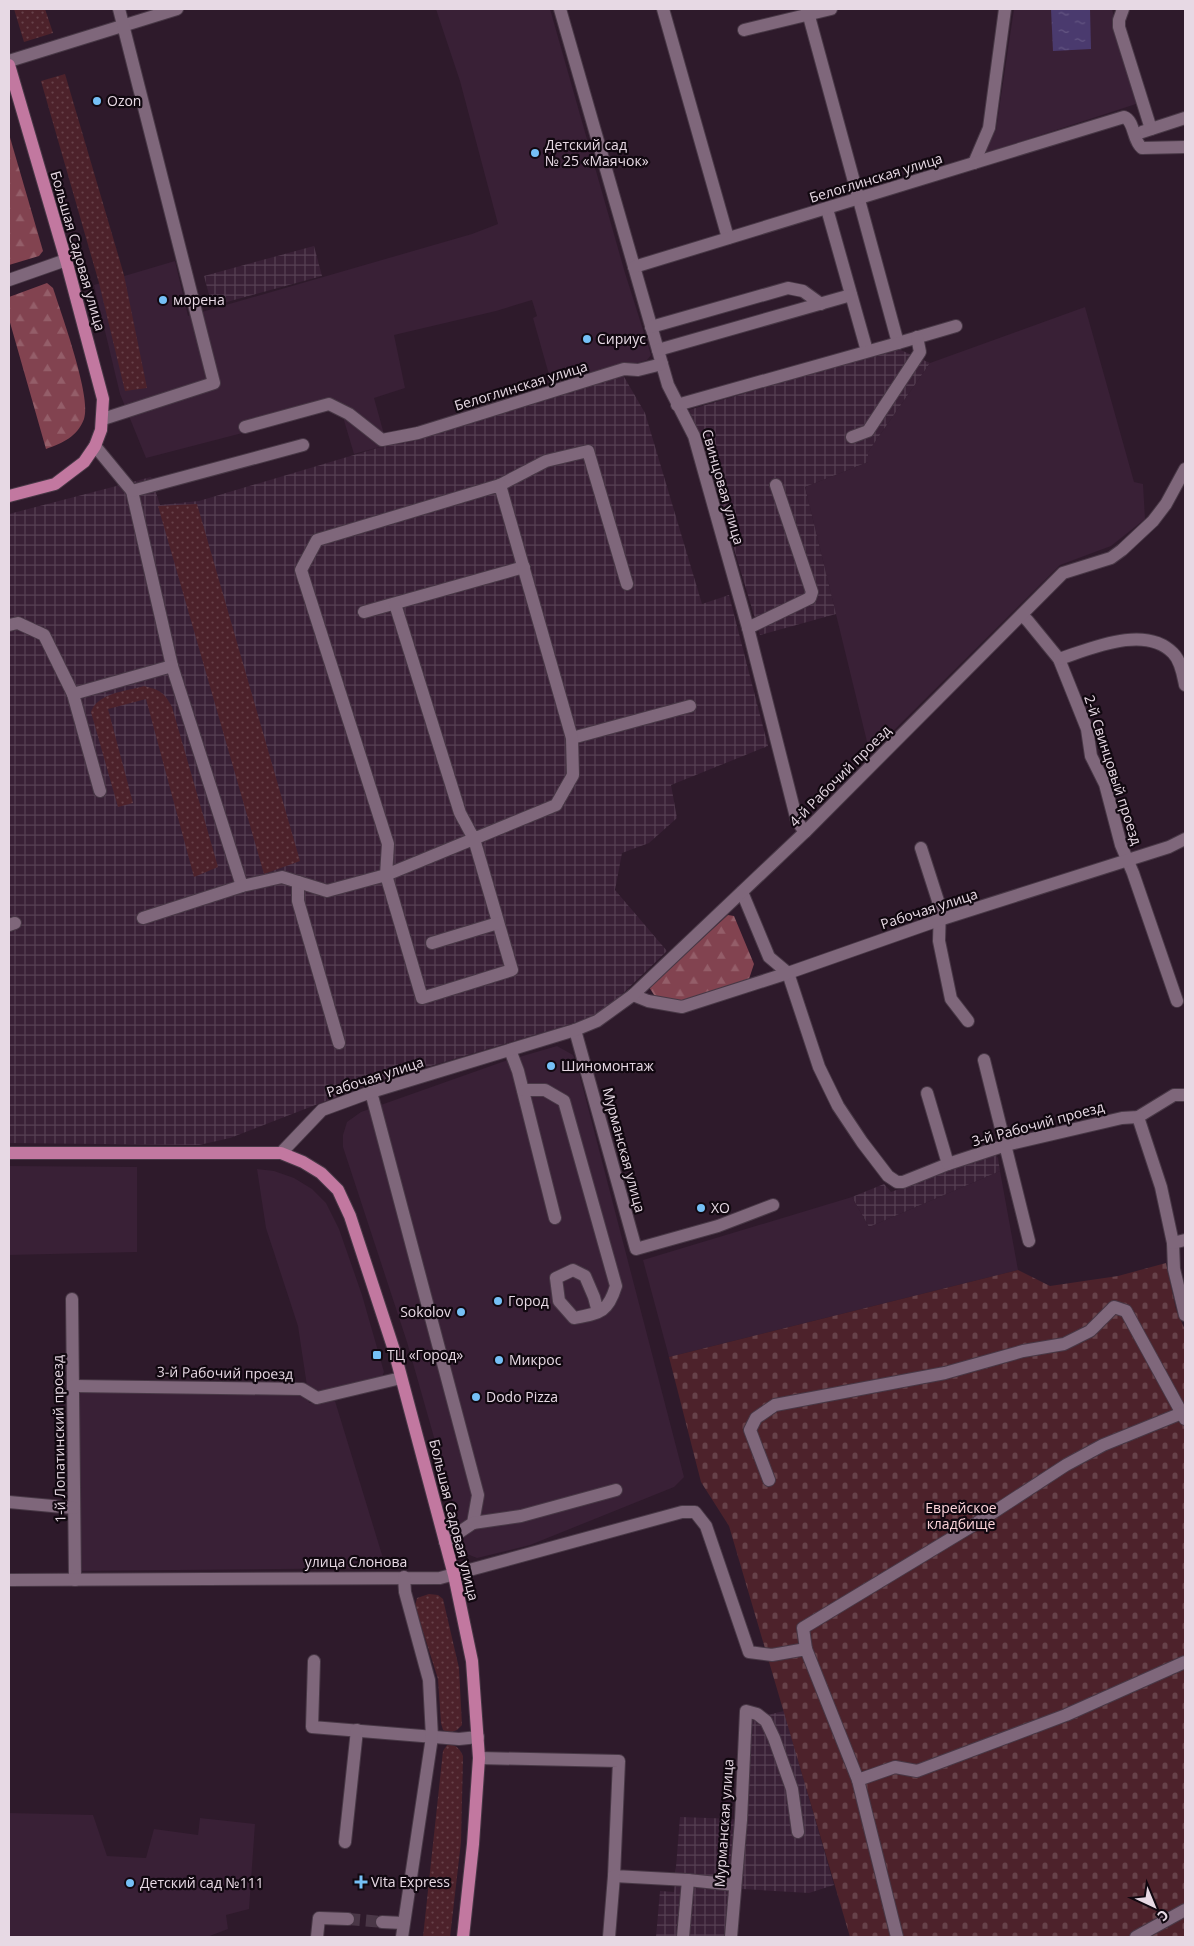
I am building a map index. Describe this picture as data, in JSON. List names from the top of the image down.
{
  "streets": {
    "main road": ["Большая Садовая улица"],
    "street": [
      "Белоглинская улица",
      "Свинцовая улица",
      "2-й Свинцовый проезд",
      "4-й Рабочий проезд",
      "Рабочая улица",
      "3-й Рабочий проезд",
      "Мурманская улица",
      "1-й Лопатинский проезд",
      "улица Слонова"
    ]
  },
  "crossings": [
    ["Белоглинская улица", "Свинцовая улица"],
    ["Большая Садовая улица", "Рабочая улица"],
    ["Большая Садовая улица", "3-й Рабочий проезд"],
    ["Большая Садовая улица", "улица Слонова"],
    ["Свинцовая улица", "4-й Рабочий проезд"],
    ["2-й Свинцовый проезд", "4-й Рабочий проезд"],
    ["2-й Свинцовый проезд", "Рабочая улица"],
    ["4-й Рабочий проезд", "Рабочая улица"],
    ["Рабочая улица", "3-й Рабочий проезд"],
    ["Рабочая улица", "Мурманская улица"],
    ["3-й Рабочий проезд", "1-й Лопатинский проезд"],
    ["1-й Лопатинский проезд", "улица Слонова"]
  ],
  "parks": ["Еврейское кладбище"],
  "places": {
    "other": [
      "Ozon",
      "Детский сад № 25 «Маячок»",
      "морена",
      "Сириус",
      "Шиномонтаж",
      "ХО",
      "Город",
      "Sokolov",
      "Микрос",
      "Dodo Pizza",
      "Детский сад №111"
    ],
    "transit": ["ТЦ «Город»"],
    "health": ["Vita Express"]
  },
  "north": "bottom right"
}
